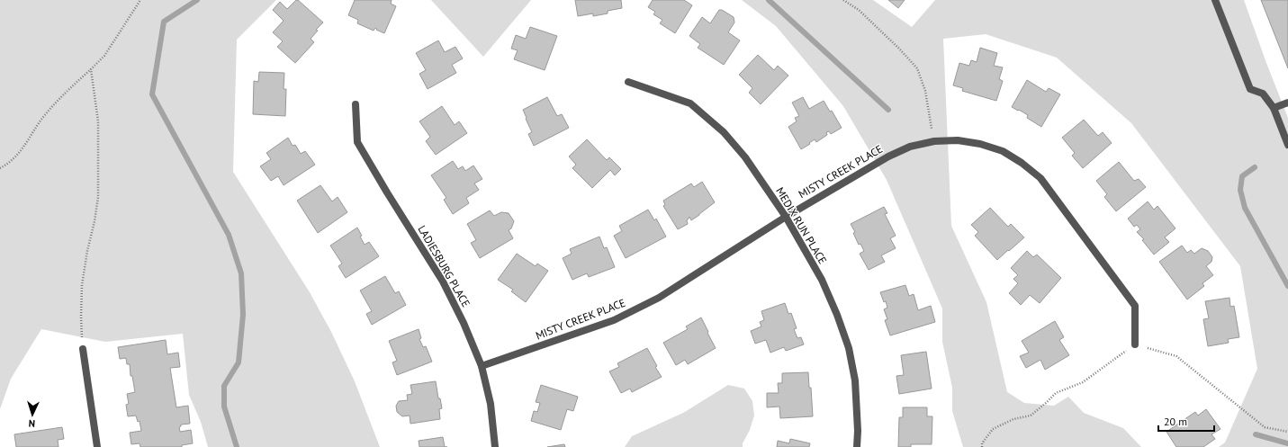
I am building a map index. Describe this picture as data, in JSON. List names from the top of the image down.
{
  "streets": {
    "street": ["MISTY CREEK PLACE", "MEDIX RUN PLACE", "LADIESBURG PLACE"]
  },
  "crossings": [
    ["MISTY CREEK PLACE", "MEDIX RUN PLACE"],
    ["MISTY CREEK PLACE", "LADIESBURG PLACE"]
  ],
  "scale_bar": "20 m",
  "north": "bottom"
}
